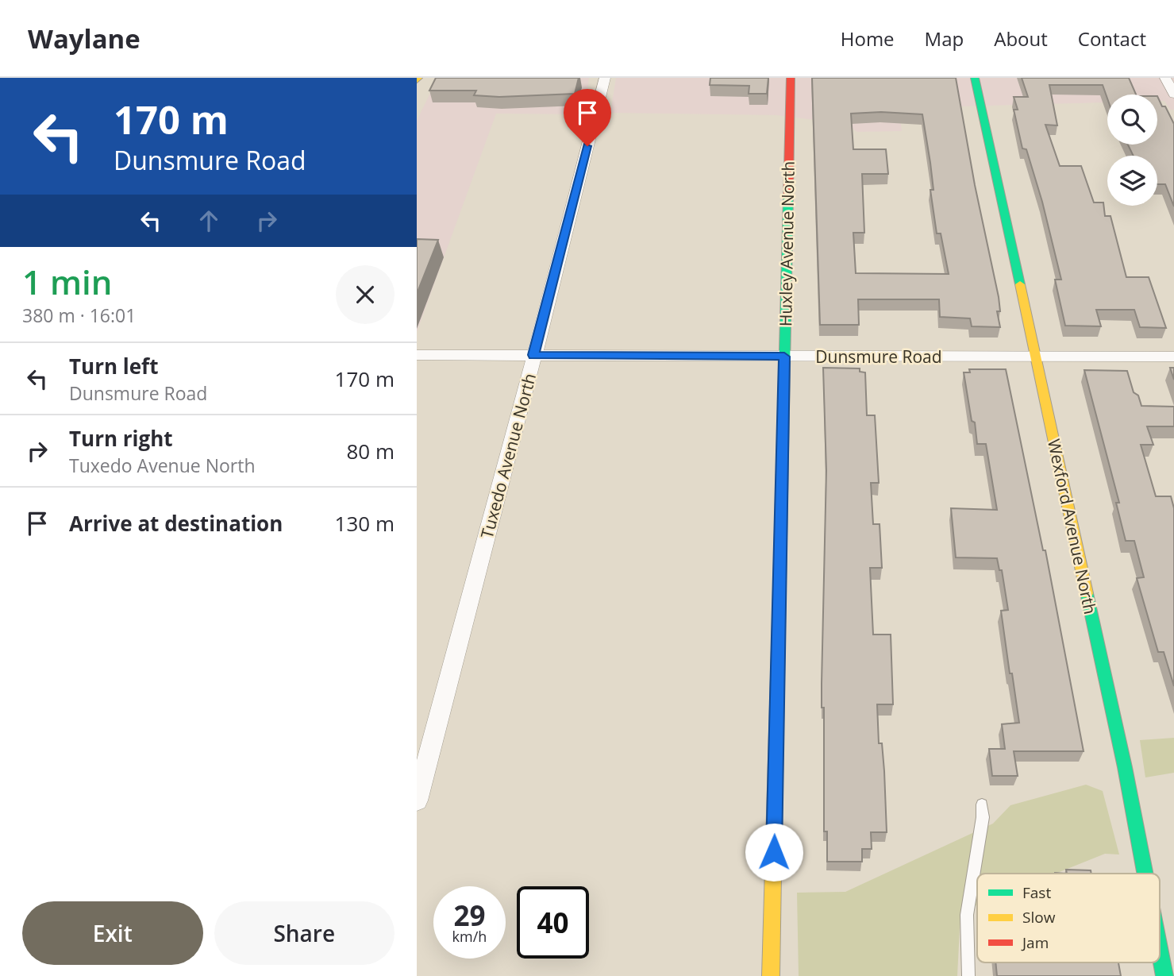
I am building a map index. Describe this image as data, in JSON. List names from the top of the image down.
{
  "streets": {
    "street": [
      "Huxley Avenue North",
      "Dunsmure Road",
      "Tuxedo Avenue North",
      "Wexford Avenue North"
    ]
  },
  "crossings": [
    ["Huxley Avenue North", "Dunsmure Road"],
    ["Dunsmure Road", "Tuxedo Avenue North"],
    ["Dunsmure Road", "Wexford Avenue North"]
  ],
  "legend": ["Fast", "Slow", "Jam"],
  "page": {
    "header": "Waylane",
    "nav": [
      "Home",
      "Map",
      "About",
      "Contact"
    ],
    "turn": ["170 m", "Dunsmure Road"],
    "heading": ["1 min", "380 m · 16:01"],
    "list": [
      {
        "name": "Turn left",
        "note": "Dunsmure Road",
        "value": "170 m"
      },
      {
        "name": "Turn right",
        "note": "Tuxedo Avenue North",
        "value": "80 m"
      },
      {
        "name": "Arrive at destination",
        "value": "130 m"
      }
    ],
    "speed": "29 km/h",
    "limit": "40",
    "buttons": ["Exit", "Share"]
  }
}
